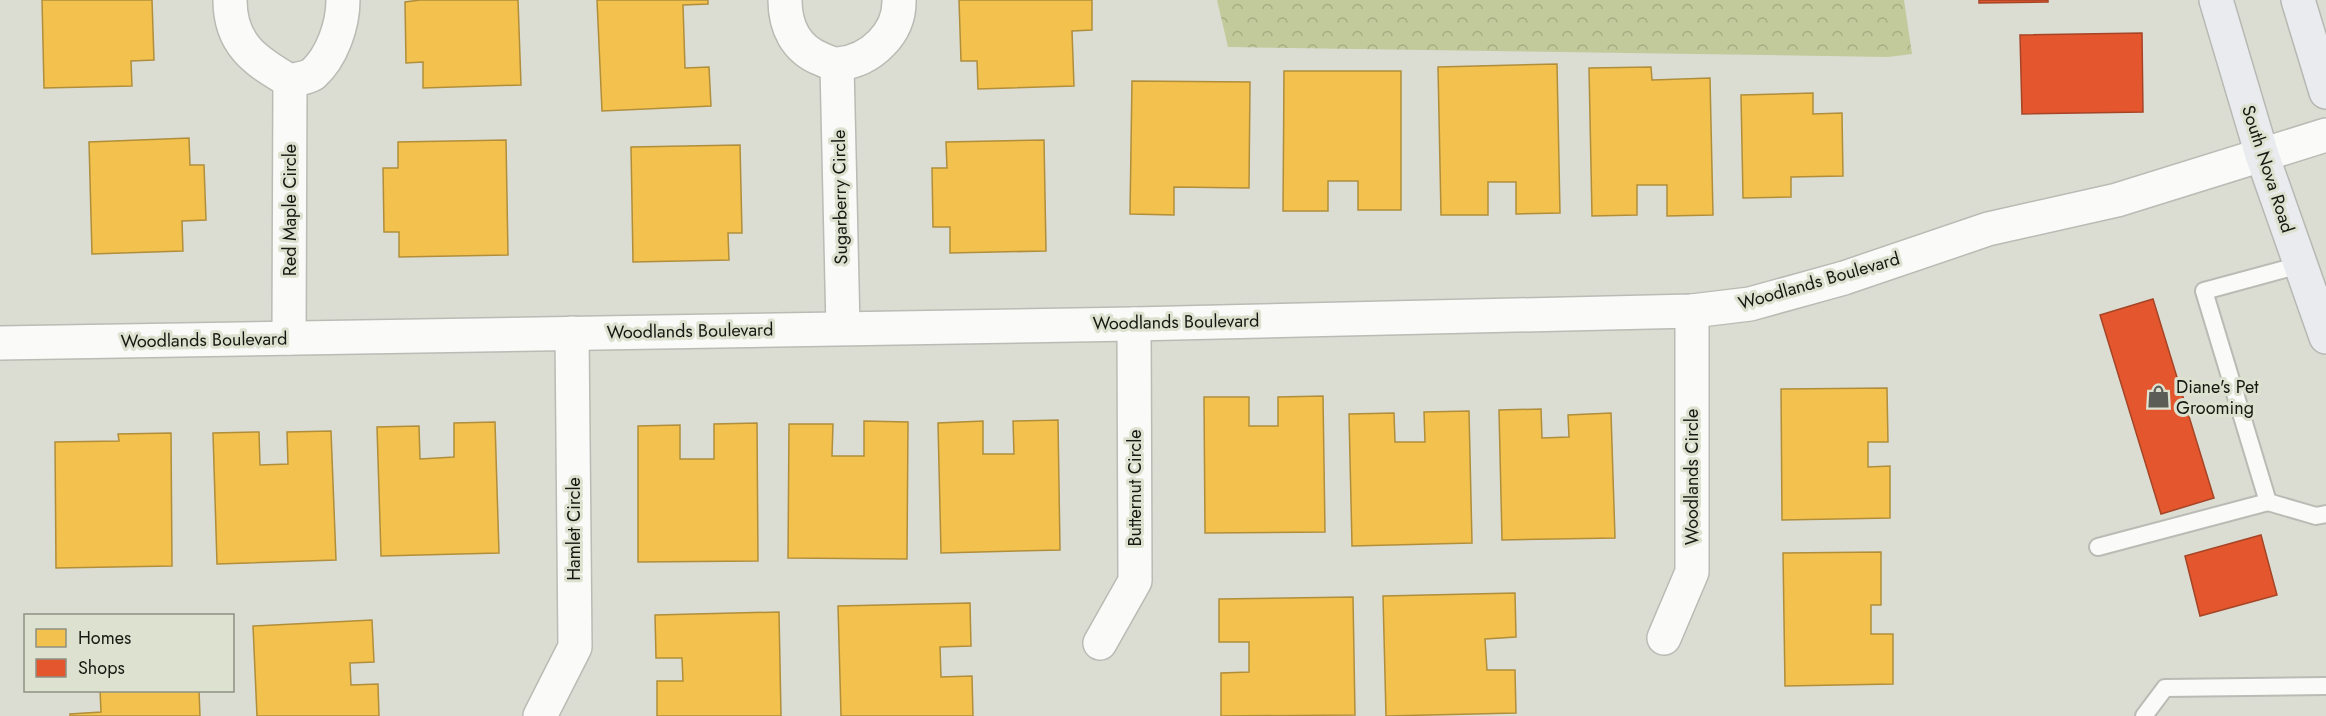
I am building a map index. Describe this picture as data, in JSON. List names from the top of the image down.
{
  "streets": {
    "main road": ["South Nova Road"],
    "street": [
      "Sugarberry Circle",
      "Red Maple Circle",
      "Woodlands Boulevard",
      "Woodlands Circle",
      "Butternut Circle",
      "Hamlet Circle"
    ]
  },
  "crossings": [
    ["South Nova Road", "Woodlands Boulevard"],
    ["Sugarberry Circle", "Woodlands Boulevard"],
    ["Red Maple Circle", "Woodlands Boulevard"],
    ["Woodlands Boulevard", "Woodlands Circle"],
    ["Woodlands Boulevard", "Butternut Circle"],
    ["Woodlands Boulevard", "Hamlet Circle"]
  ],
  "places": {
    "shop": ["Diane's Pet Grooming"]
  },
  "legend": ["Homes", "Shops"]
}
